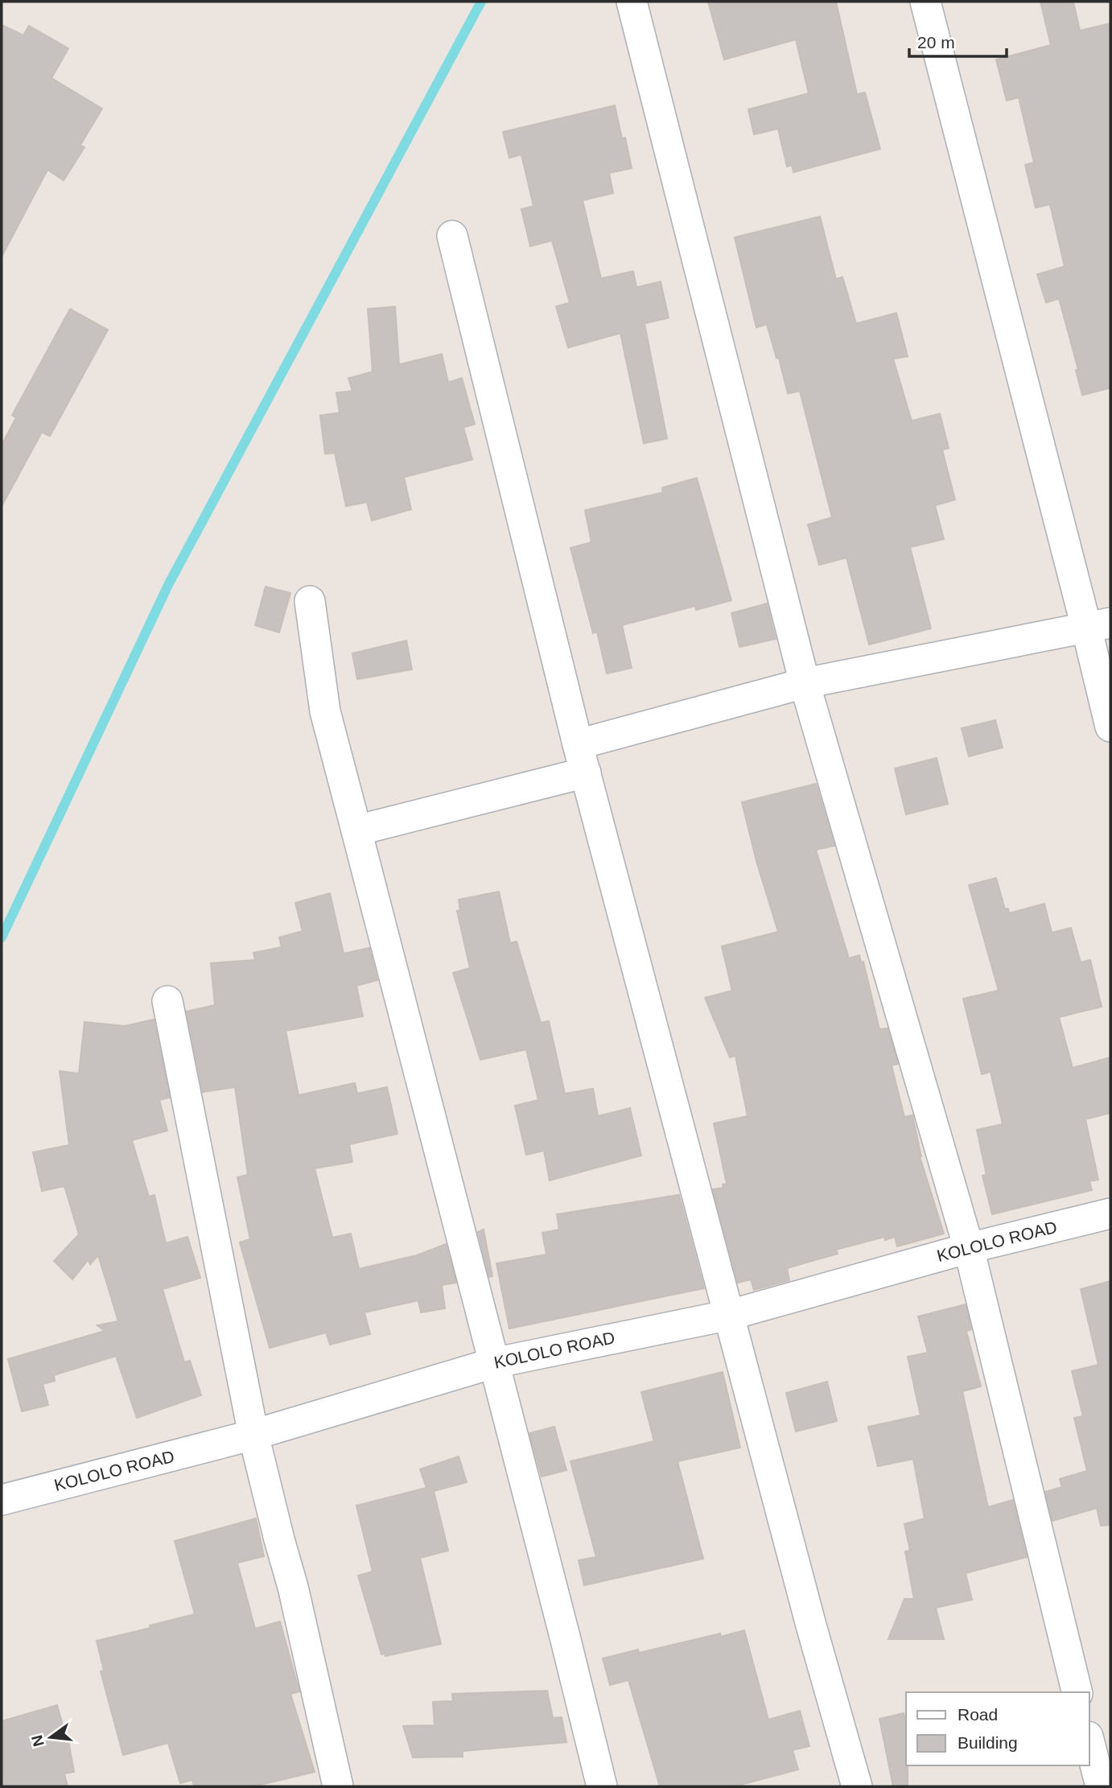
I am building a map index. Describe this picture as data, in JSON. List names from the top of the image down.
{
  "streets": {
    "street": ["KOLOLO ROAD"]
  },
  "legend": ["Road", "Building"],
  "scale_bar": "20 m",
  "north": "left"
}
